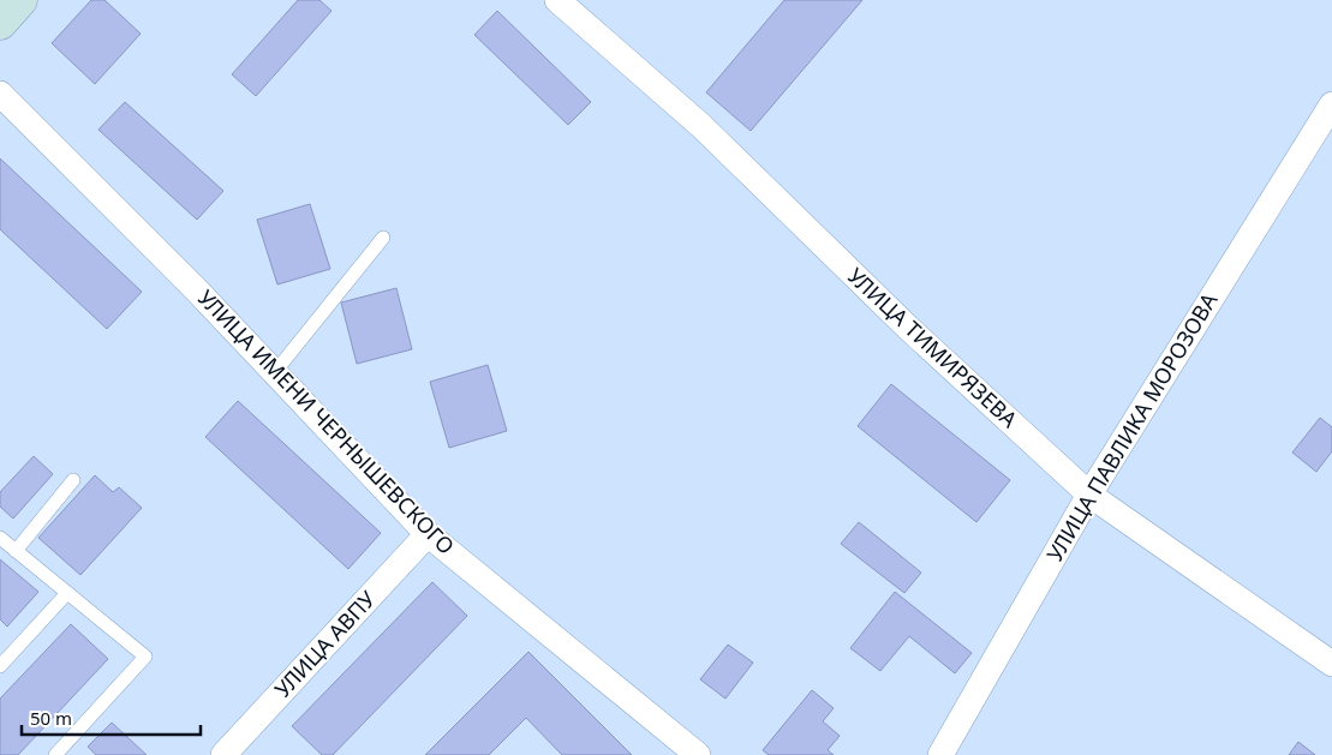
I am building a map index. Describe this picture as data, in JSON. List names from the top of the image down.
{
  "streets": {
    "street": [
      "УЛИЦА ТИМИРЯЗЕВА",
      "УЛИЦА ИМЕНИ ЧЕРНЫШЕВСКОГО",
      "УЛИЦА ПАВЛИКА МОРОЗОВА",
      "УЛИЦА АВПУ"
    ]
  },
  "crossings": [
    ["УЛИЦА ТИМИРЯЗЕВА", "УЛИЦА ПАВЛИКА МОРОЗОВА"],
    ["УЛИЦА ИМЕНИ ЧЕРНЫШЕВСКОГО", "УЛИЦА АВПУ"]
  ],
  "scale_bar": "50 m"
}
